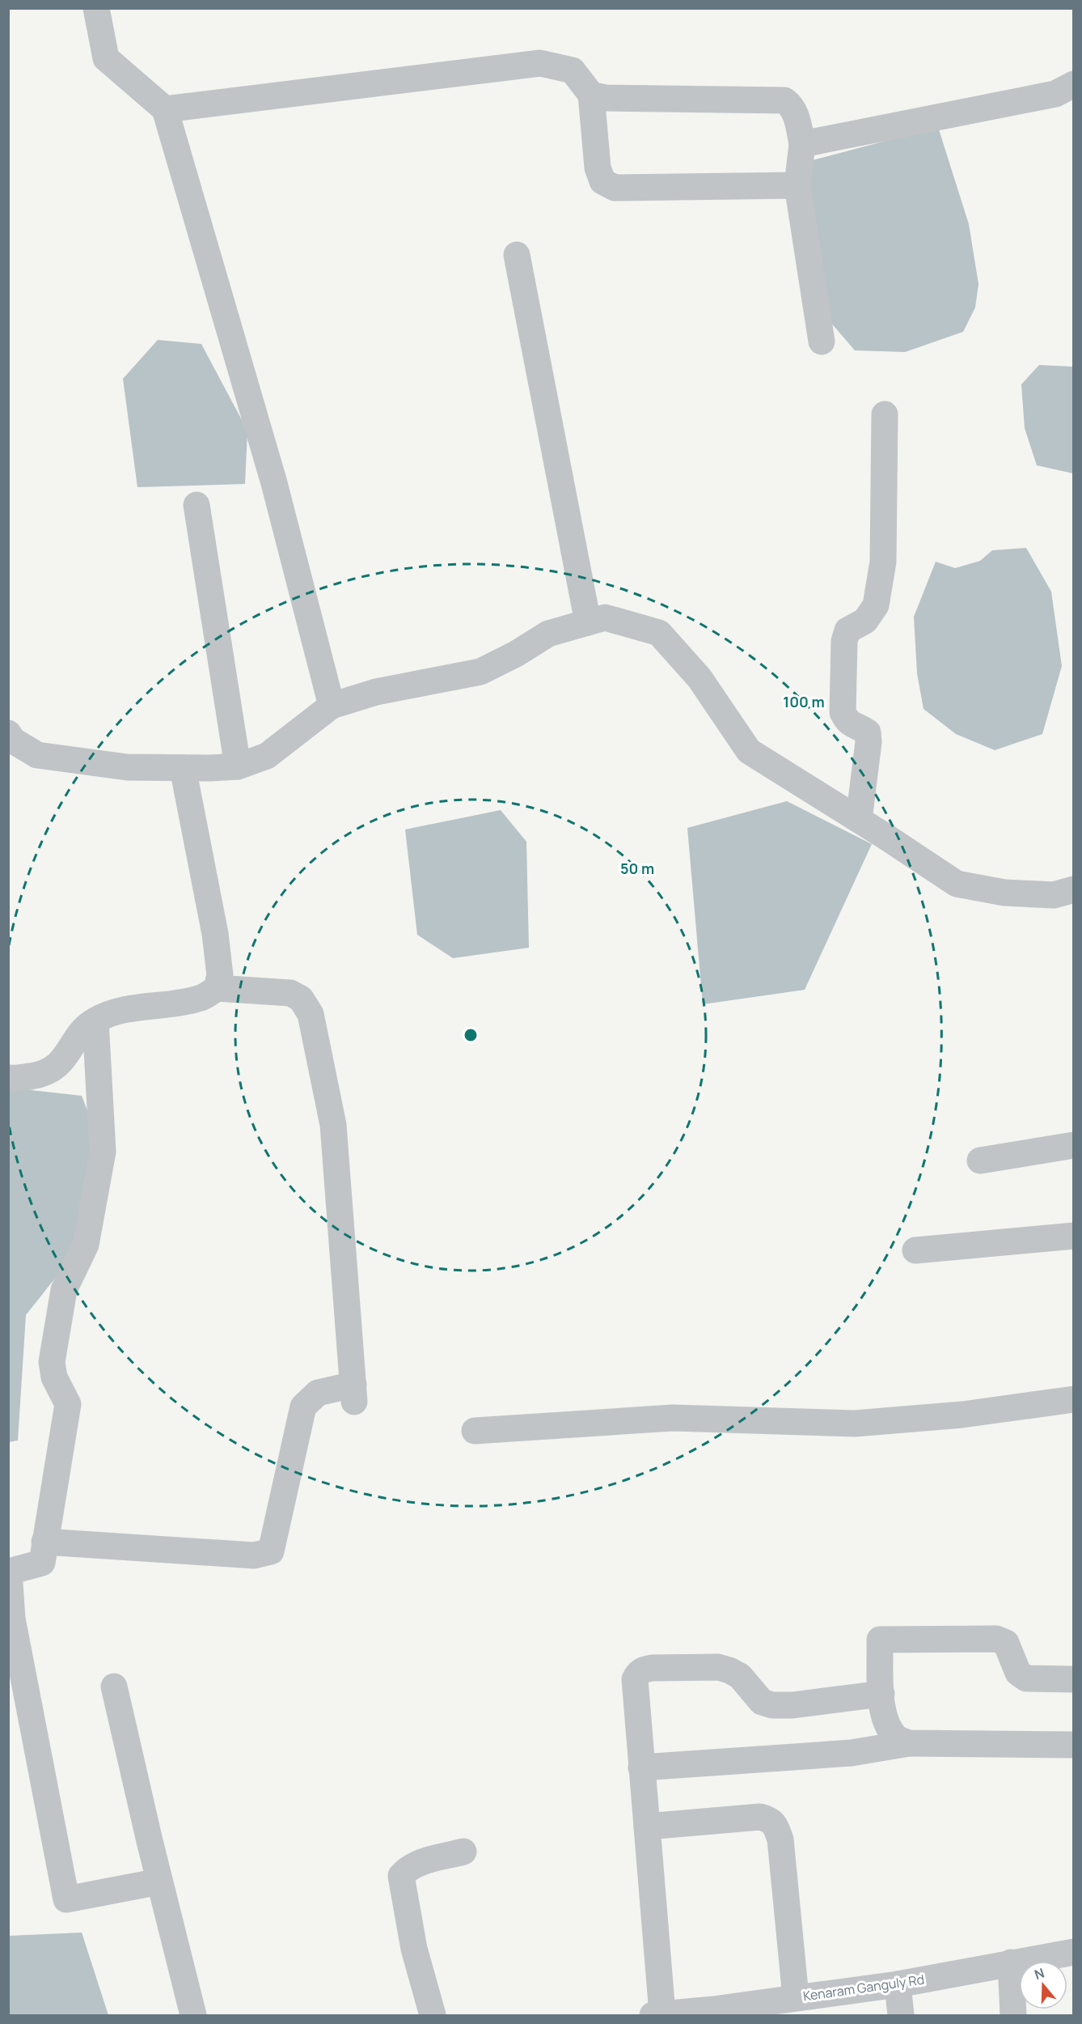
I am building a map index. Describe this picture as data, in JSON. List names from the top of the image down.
{
  "streets": {
    "street": ["Kenaram Ganguly Rd"]
  },
  "north": "top",
  "rings": ["100 m", "50 m"]
}
